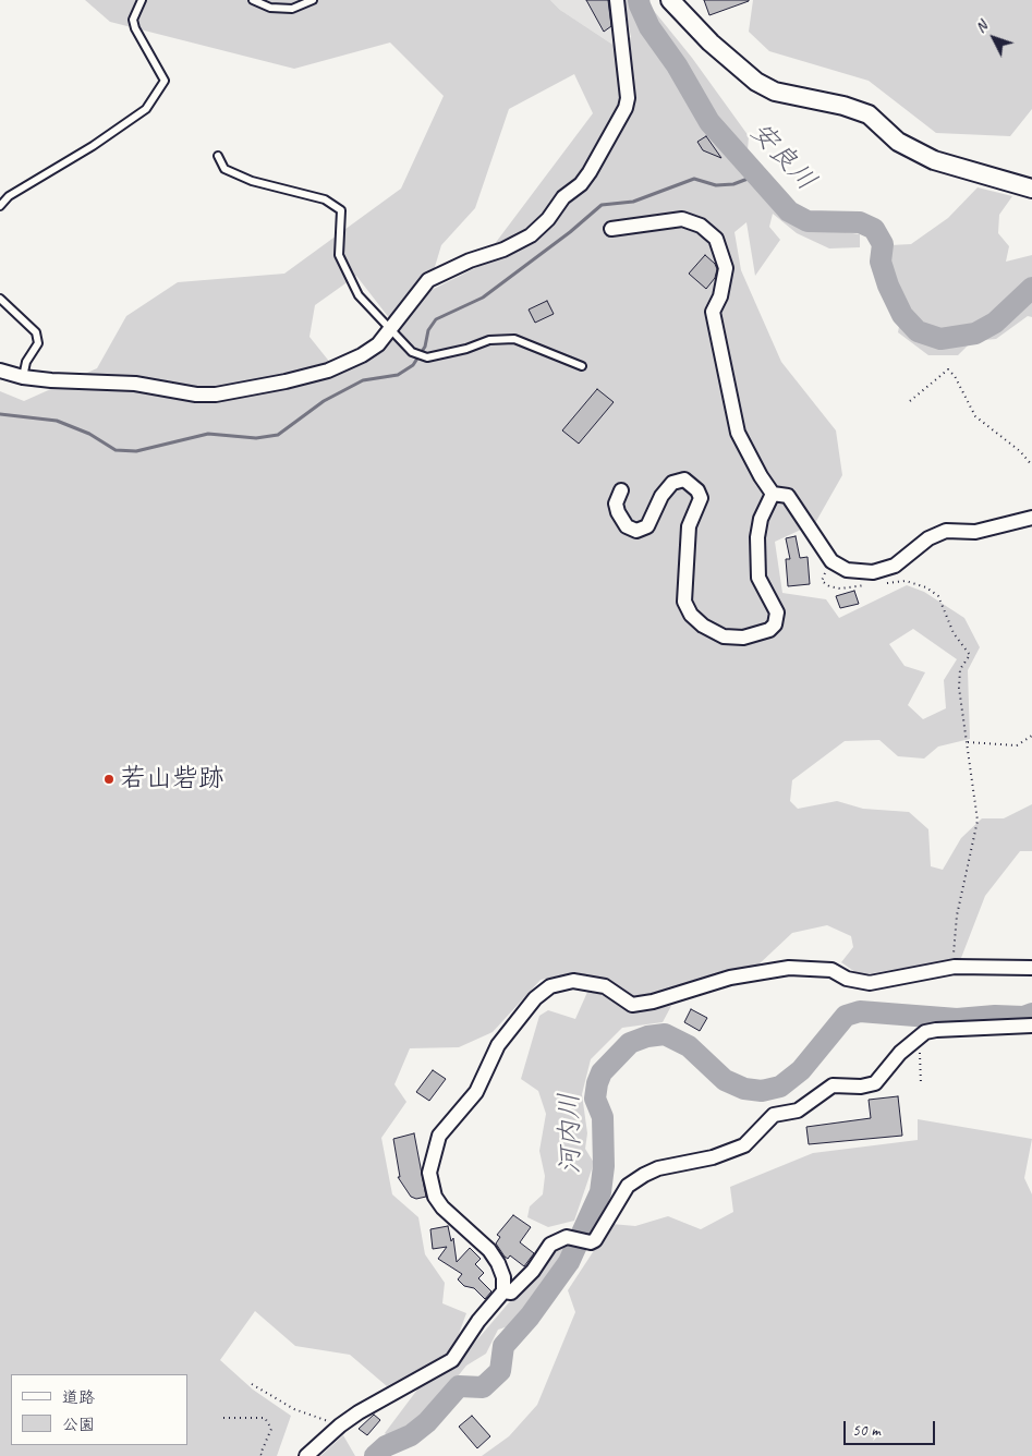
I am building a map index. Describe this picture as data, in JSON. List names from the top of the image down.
{
  "water": ["安良川", "河内川"],
  "places": ["若山砦跡"],
  "legend": ["道路", "公園"],
  "scale_bar": "50 m",
  "north": "top left"
}
